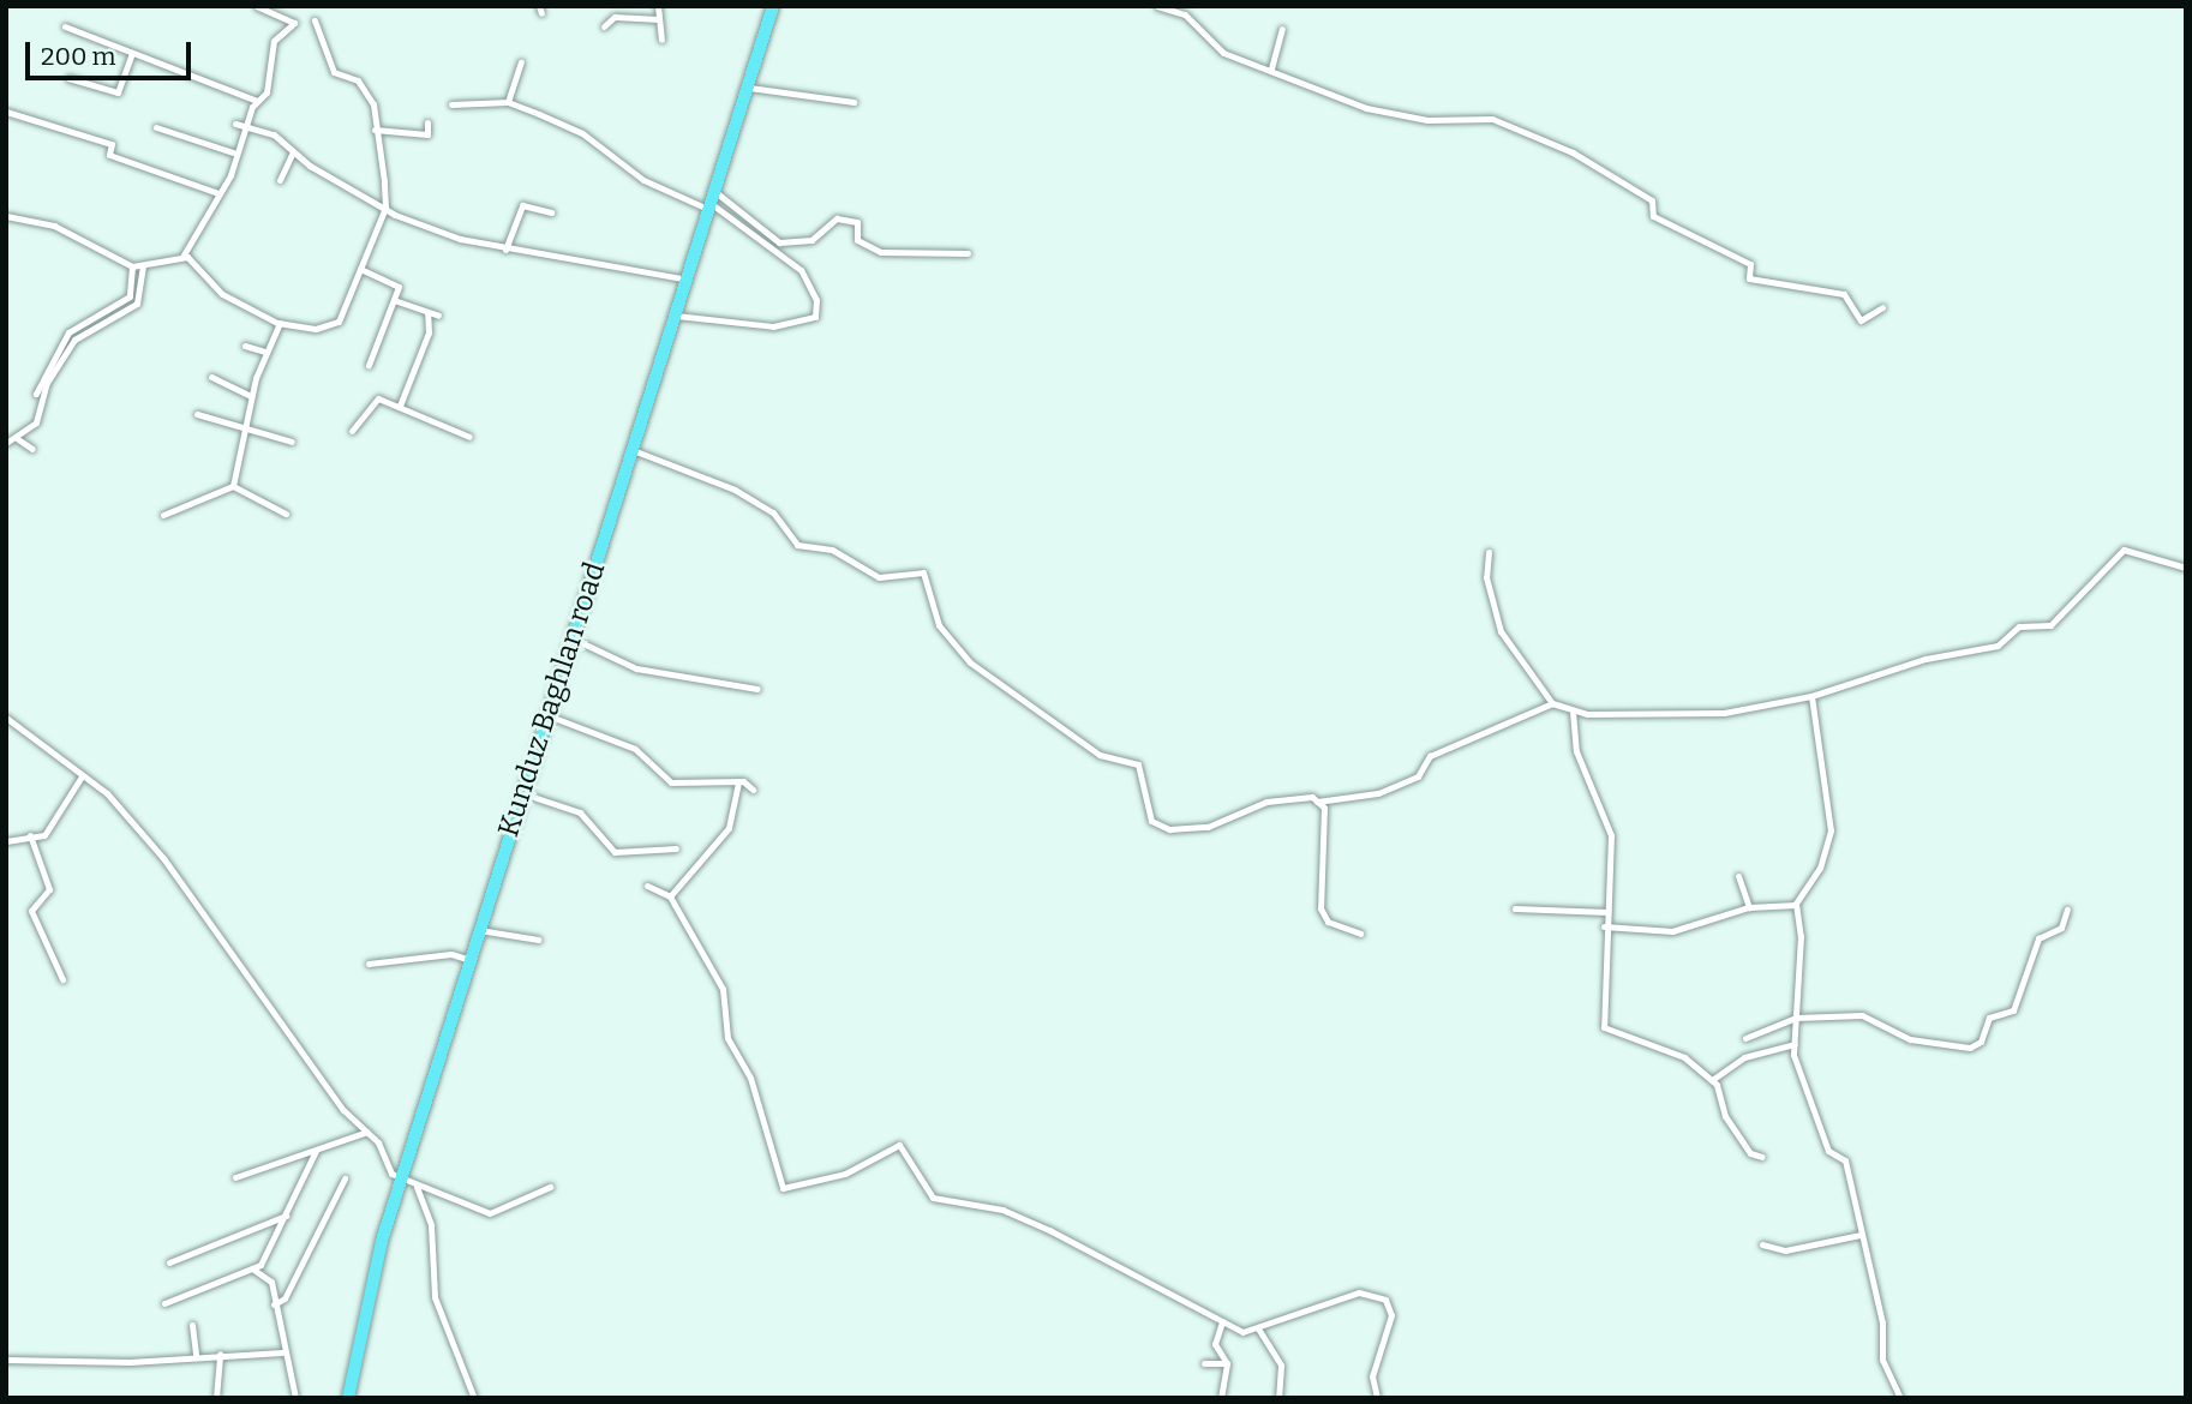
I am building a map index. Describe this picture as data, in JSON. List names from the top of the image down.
{
  "streets": {
    "highway": ["Kunduz Baghlan road"]
  },
  "scale_bar": "200 m"
}
